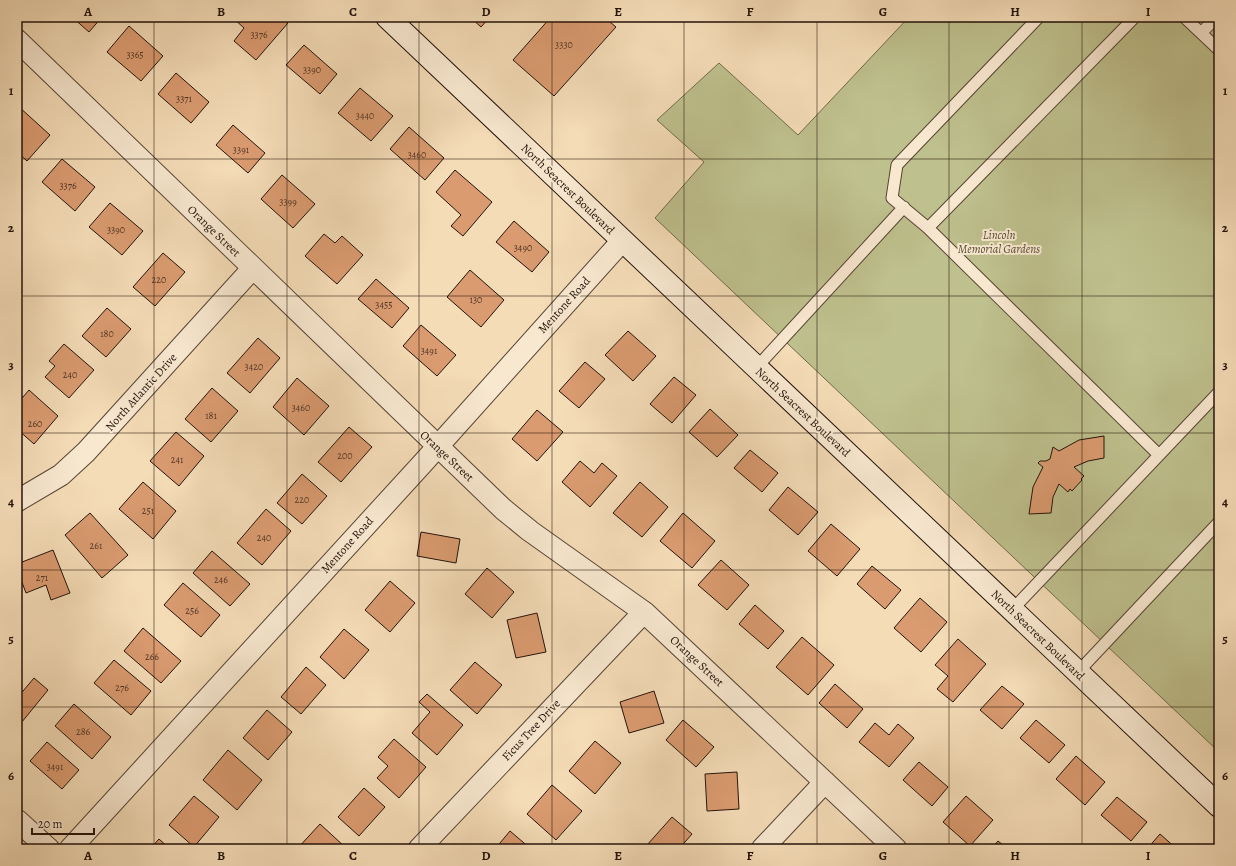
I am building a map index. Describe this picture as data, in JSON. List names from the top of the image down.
{
  "streets": {
    "street": [
      "North Seacrest Boulevard",
      "Orange Street",
      "Mentone Road",
      "North Atlantic Drive",
      "Ficus Tree Drive"
    ]
  },
  "crossings": [
    ["North Seacrest Boulevard", "Mentone Road"],
    ["Orange Street", "Mentone Road"],
    ["Orange Street", "North Atlantic Drive"],
    ["Orange Street", "Ficus Tree Drive"]
  ],
  "parks": ["Lincoln Memorial Gardens"],
  "house_numbers": [
    "3376",
    "3330",
    "3365",
    "3390",
    "3371",
    "3440",
    "3391",
    "3460",
    "3376",
    "3399",
    "3390",
    "3490",
    "220",
    "130",
    "3455",
    "180",
    "3491",
    "3420",
    "240",
    "3460",
    "181",
    "260",
    "200",
    "241",
    "220",
    "251",
    "240",
    "261",
    "271",
    "246",
    "256",
    "266",
    "276",
    "286",
    "3491"
  ],
  "scale_bar": "20 m",
  "grid": {
    "columns": [
      "A",
      "B",
      "C",
      "D",
      "E",
      "F",
      "G",
      "H",
      "I"
    ],
    "rows": [
      "1",
      "2",
      "3",
      "4",
      "5",
      "6"
    ]
  }
}
